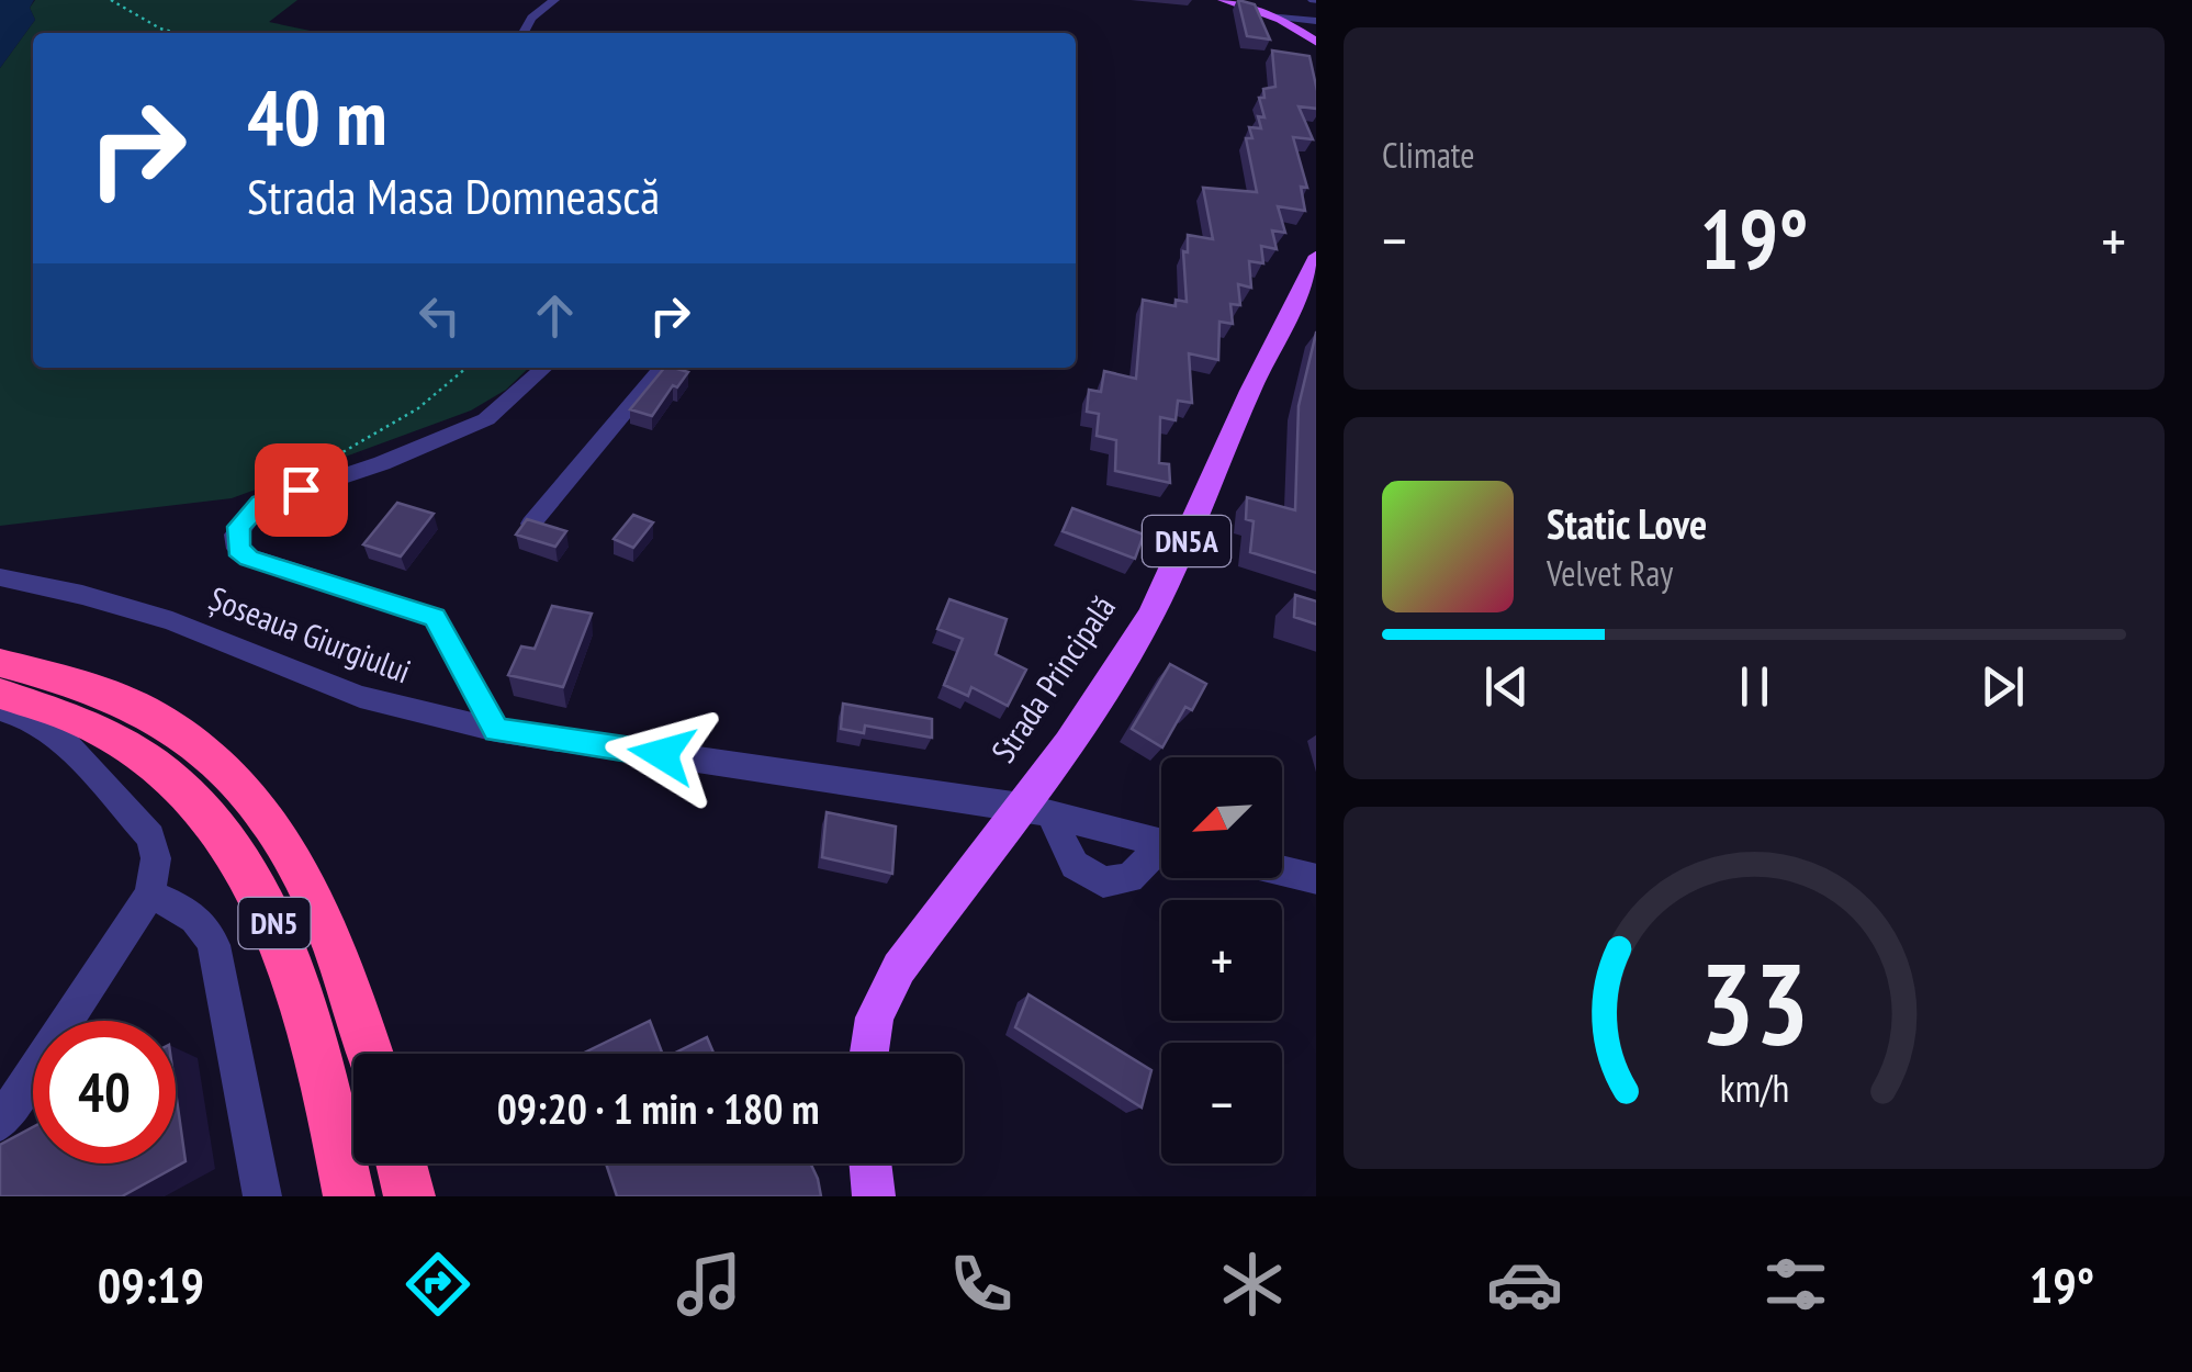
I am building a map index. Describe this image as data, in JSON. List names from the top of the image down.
{
  "streets": {
    "highway": ["DN5"],
    "main road": ["DN5A", "Strada Principală"],
    "street": ["Șoseaua Giurgiului"]
  },
  "crossings": [
    ["Șoseaua Giurgiului", "Strada Principală"]
  ],
  "north": "bottom left",
  "page": {
    "tile": "Climate",
    "turn": ["40 m", "Strada Masa Domnească"],
    "heat": ["−", "19°", "+"],
    "song": ["Static Love", "Velvet Ray"],
    "map_buttons": ["+", "−"],
    "limit": "40",
    "trip": "09:20 · 1 min · 180 m",
    "tabs": ["09:19", "19°"],
    "gauge": ["33", "km/h"]
  }
}
